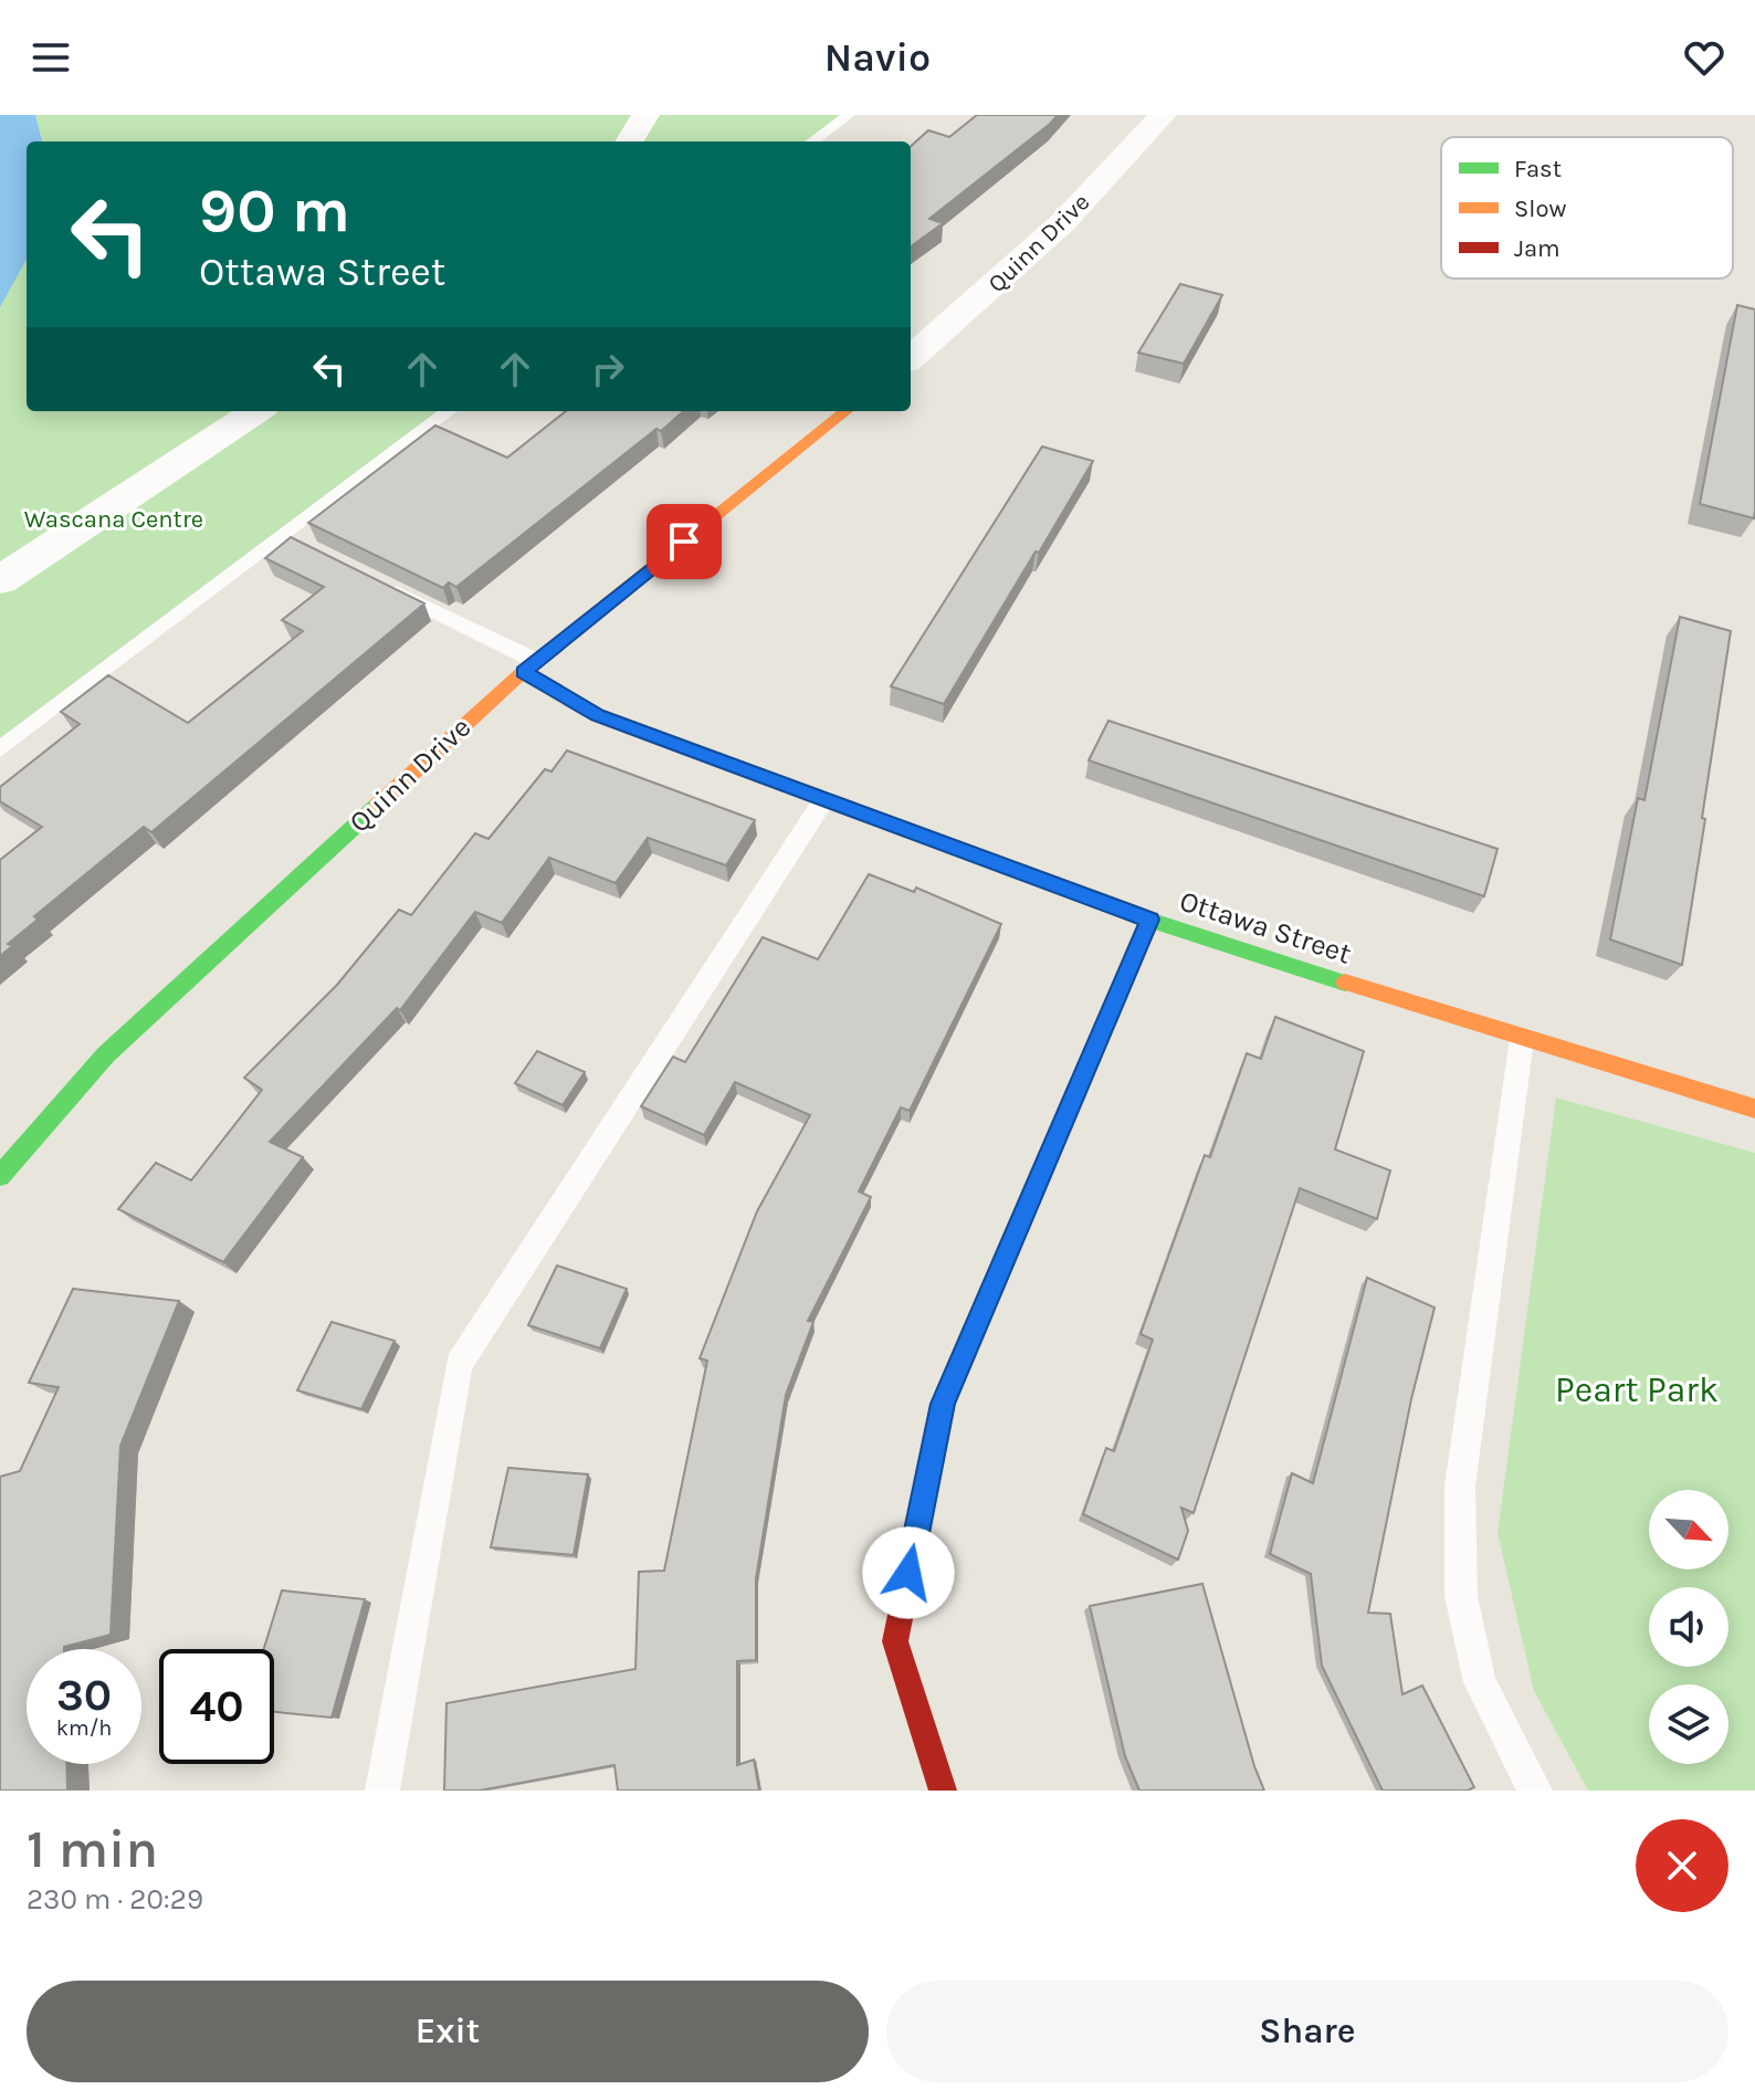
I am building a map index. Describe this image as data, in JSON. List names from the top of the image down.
{
  "streets": {
    "street": ["Quinn Drive", "Ottawa Street"]
  },
  "crossings": [
    ["Quinn Drive", "Ottawa Street"]
  ],
  "parks": ["Wascana Centre", "Peart Park"],
  "legend": ["Fast", "Slow", "Jam"],
  "north": "bottom right",
  "page": {
    "header": "Navio",
    "turn": ["90 m", "Ottawa Street"],
    "speed": "30 km/h",
    "limit": "40",
    "heading": ["1 min", "230 m · 20:29"],
    "buttons": ["Exit", "Share"]
  }
}
